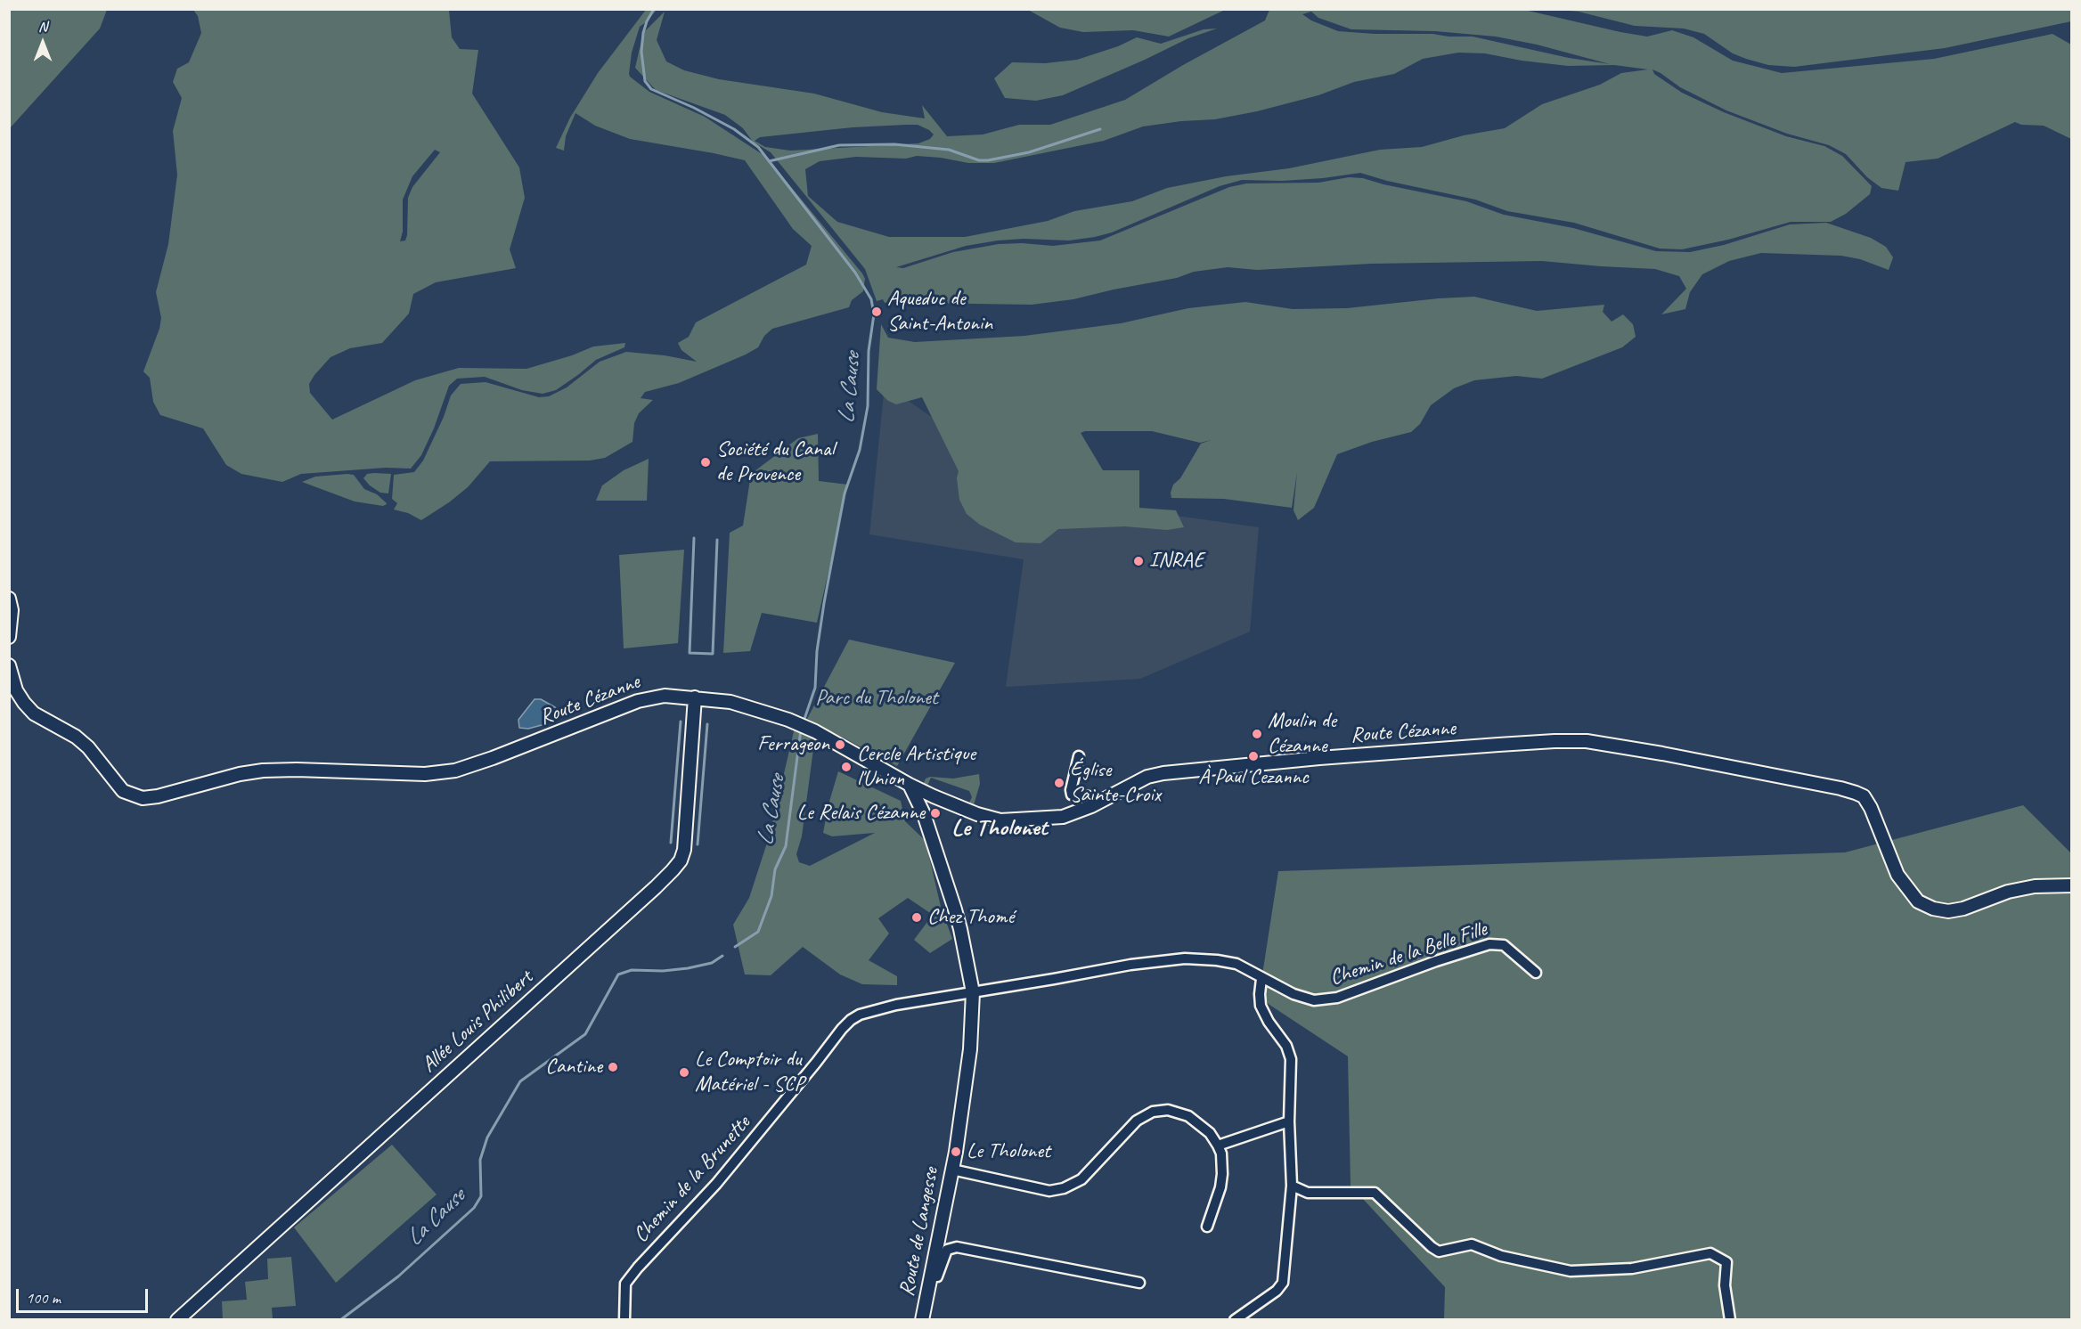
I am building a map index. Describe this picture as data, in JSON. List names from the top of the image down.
{
  "streets": {
    "street": [
      "Route Cézanne",
      "Chemin de la Belle Fille",
      "Allée Louis Philibert",
      "Chemin de la Brunette",
      "Route de Langesse"
    ]
  },
  "crossings": [
    ["Route Cézanne", "Allée Louis Philibert"],
    ["Route Cézanne", "Route de Langesse"],
    ["Chemin de la Belle Fille", "Chemin de la Brunette"],
    ["Chemin de la Belle Fille", "Route de Langesse"],
    ["Chemin de la Brunette", "Route de Langesse"]
  ],
  "districts": ["Le Tholonet"],
  "water": ["La Cause"],
  "parks": ["Parc du Tholonet"],
  "places": [
    "Aqueduc de Saint-Antonin",
    "Société du Canal de Provence",
    "INRAE",
    "Moulin de Cézanne",
    "Ferrageon",
    "À Paul Cezannc",
    "Cercle Artistique l'Union",
    "Église Sainte-Croix",
    "Le Relais Cézanne",
    "Chez Thomé",
    "Cantine",
    "Le Comptoir du Matériel - SCP",
    "Le Tholonet"
  ],
  "scale_bar": "100 m",
  "north": "top"
}
